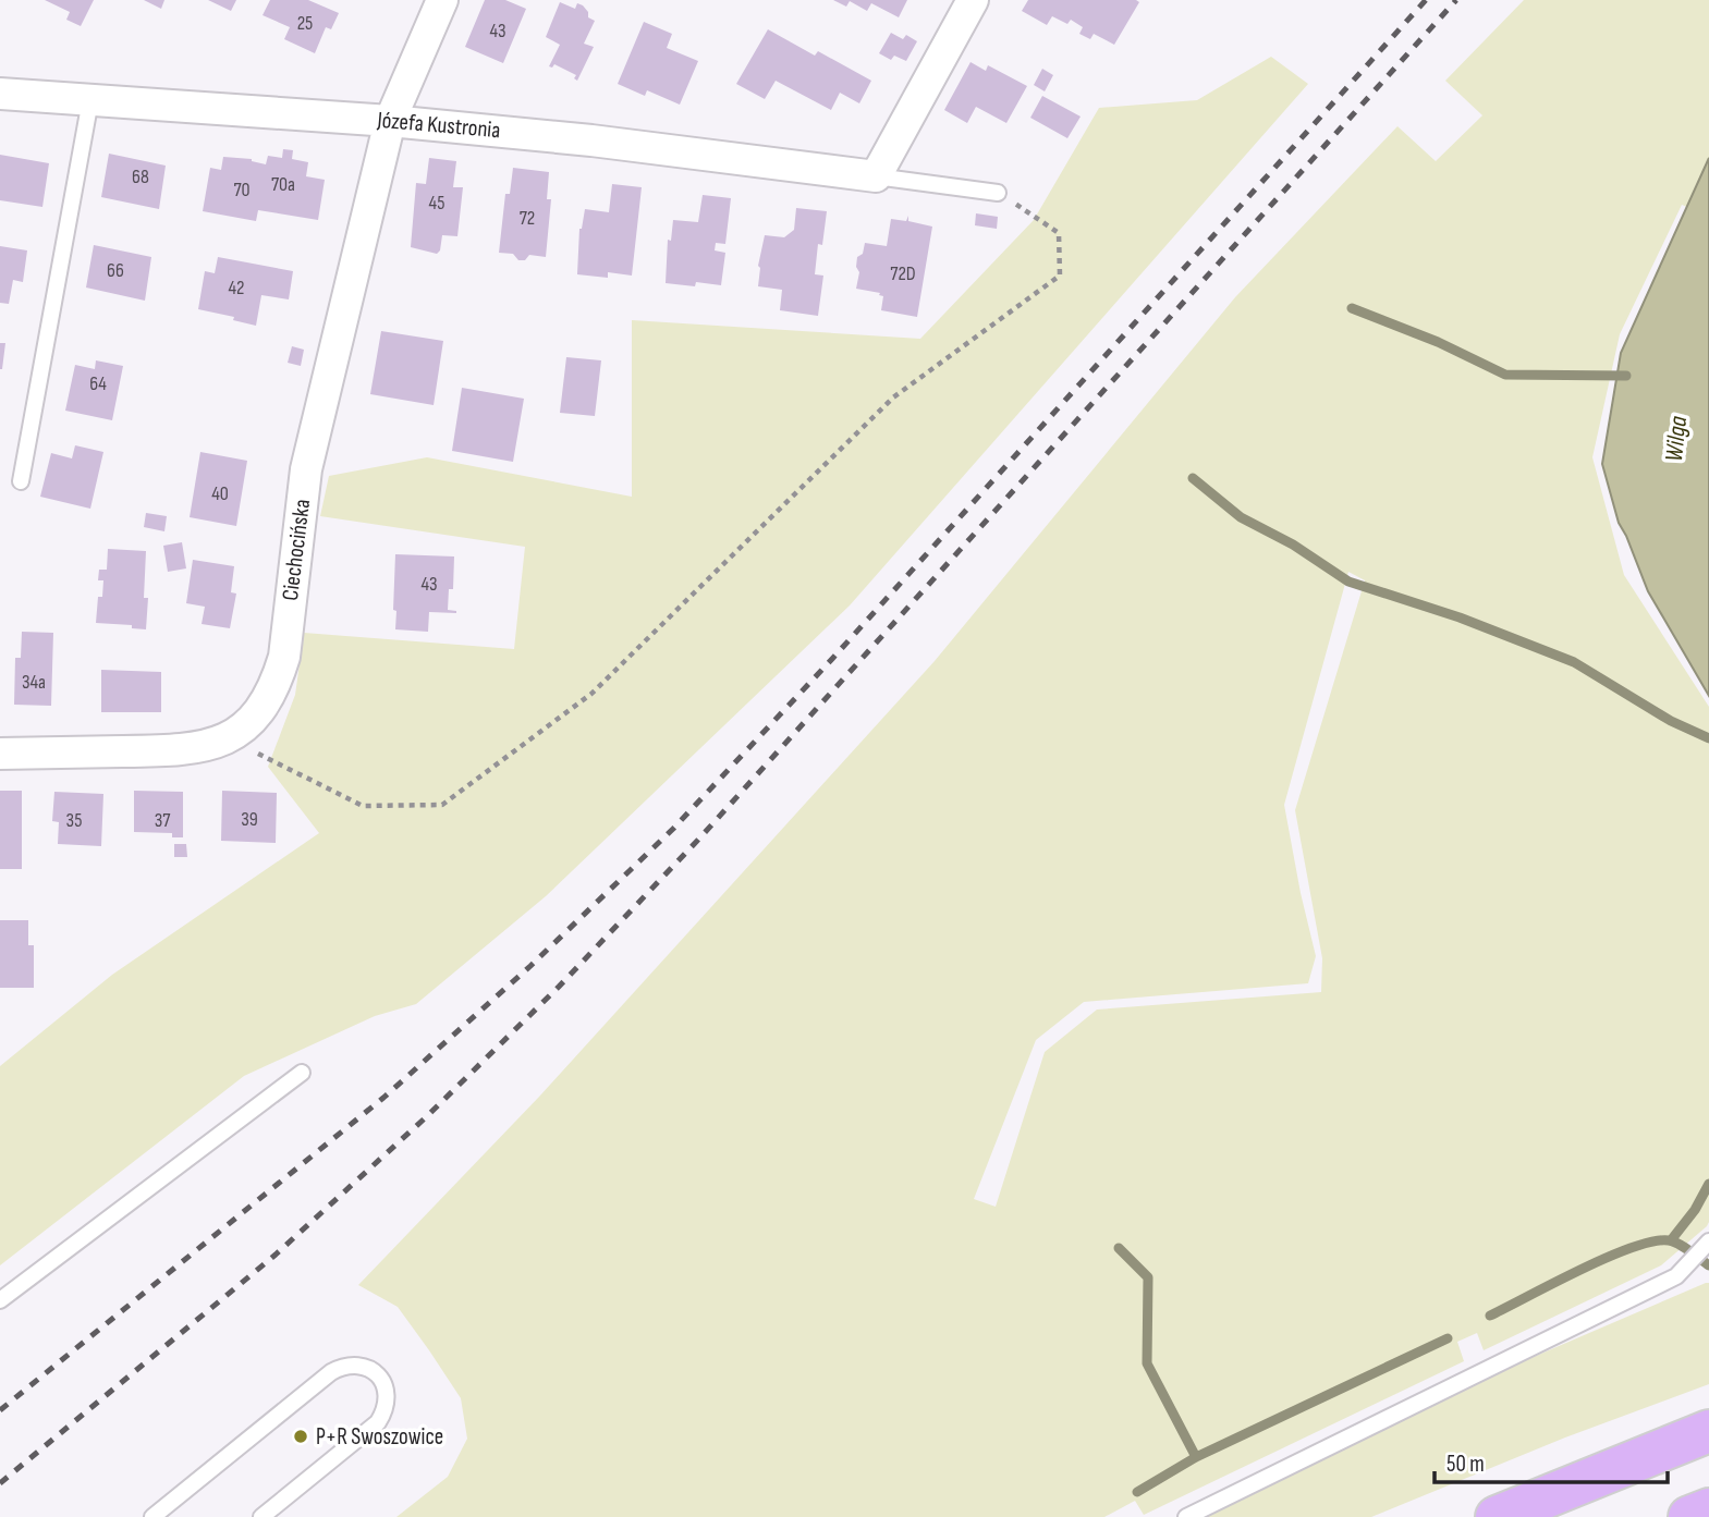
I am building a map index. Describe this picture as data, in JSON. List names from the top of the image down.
{
  "streets": {
    "street": ["Józefa Kustronia", "Ciechocińska"]
  },
  "crossings": [
    ["Józefa Kustronia", "Ciechocińska"]
  ],
  "water": ["Wilga"],
  "places": ["P+R Swoszowice"],
  "house_numbers": [
    "25",
    "43",
    "68",
    "70a",
    "70",
    "45",
    "72",
    "66",
    "72D",
    "42",
    "64",
    "40",
    "43",
    "34a",
    "39",
    "35",
    "37"
  ],
  "scale_bar": "50 m"
}
